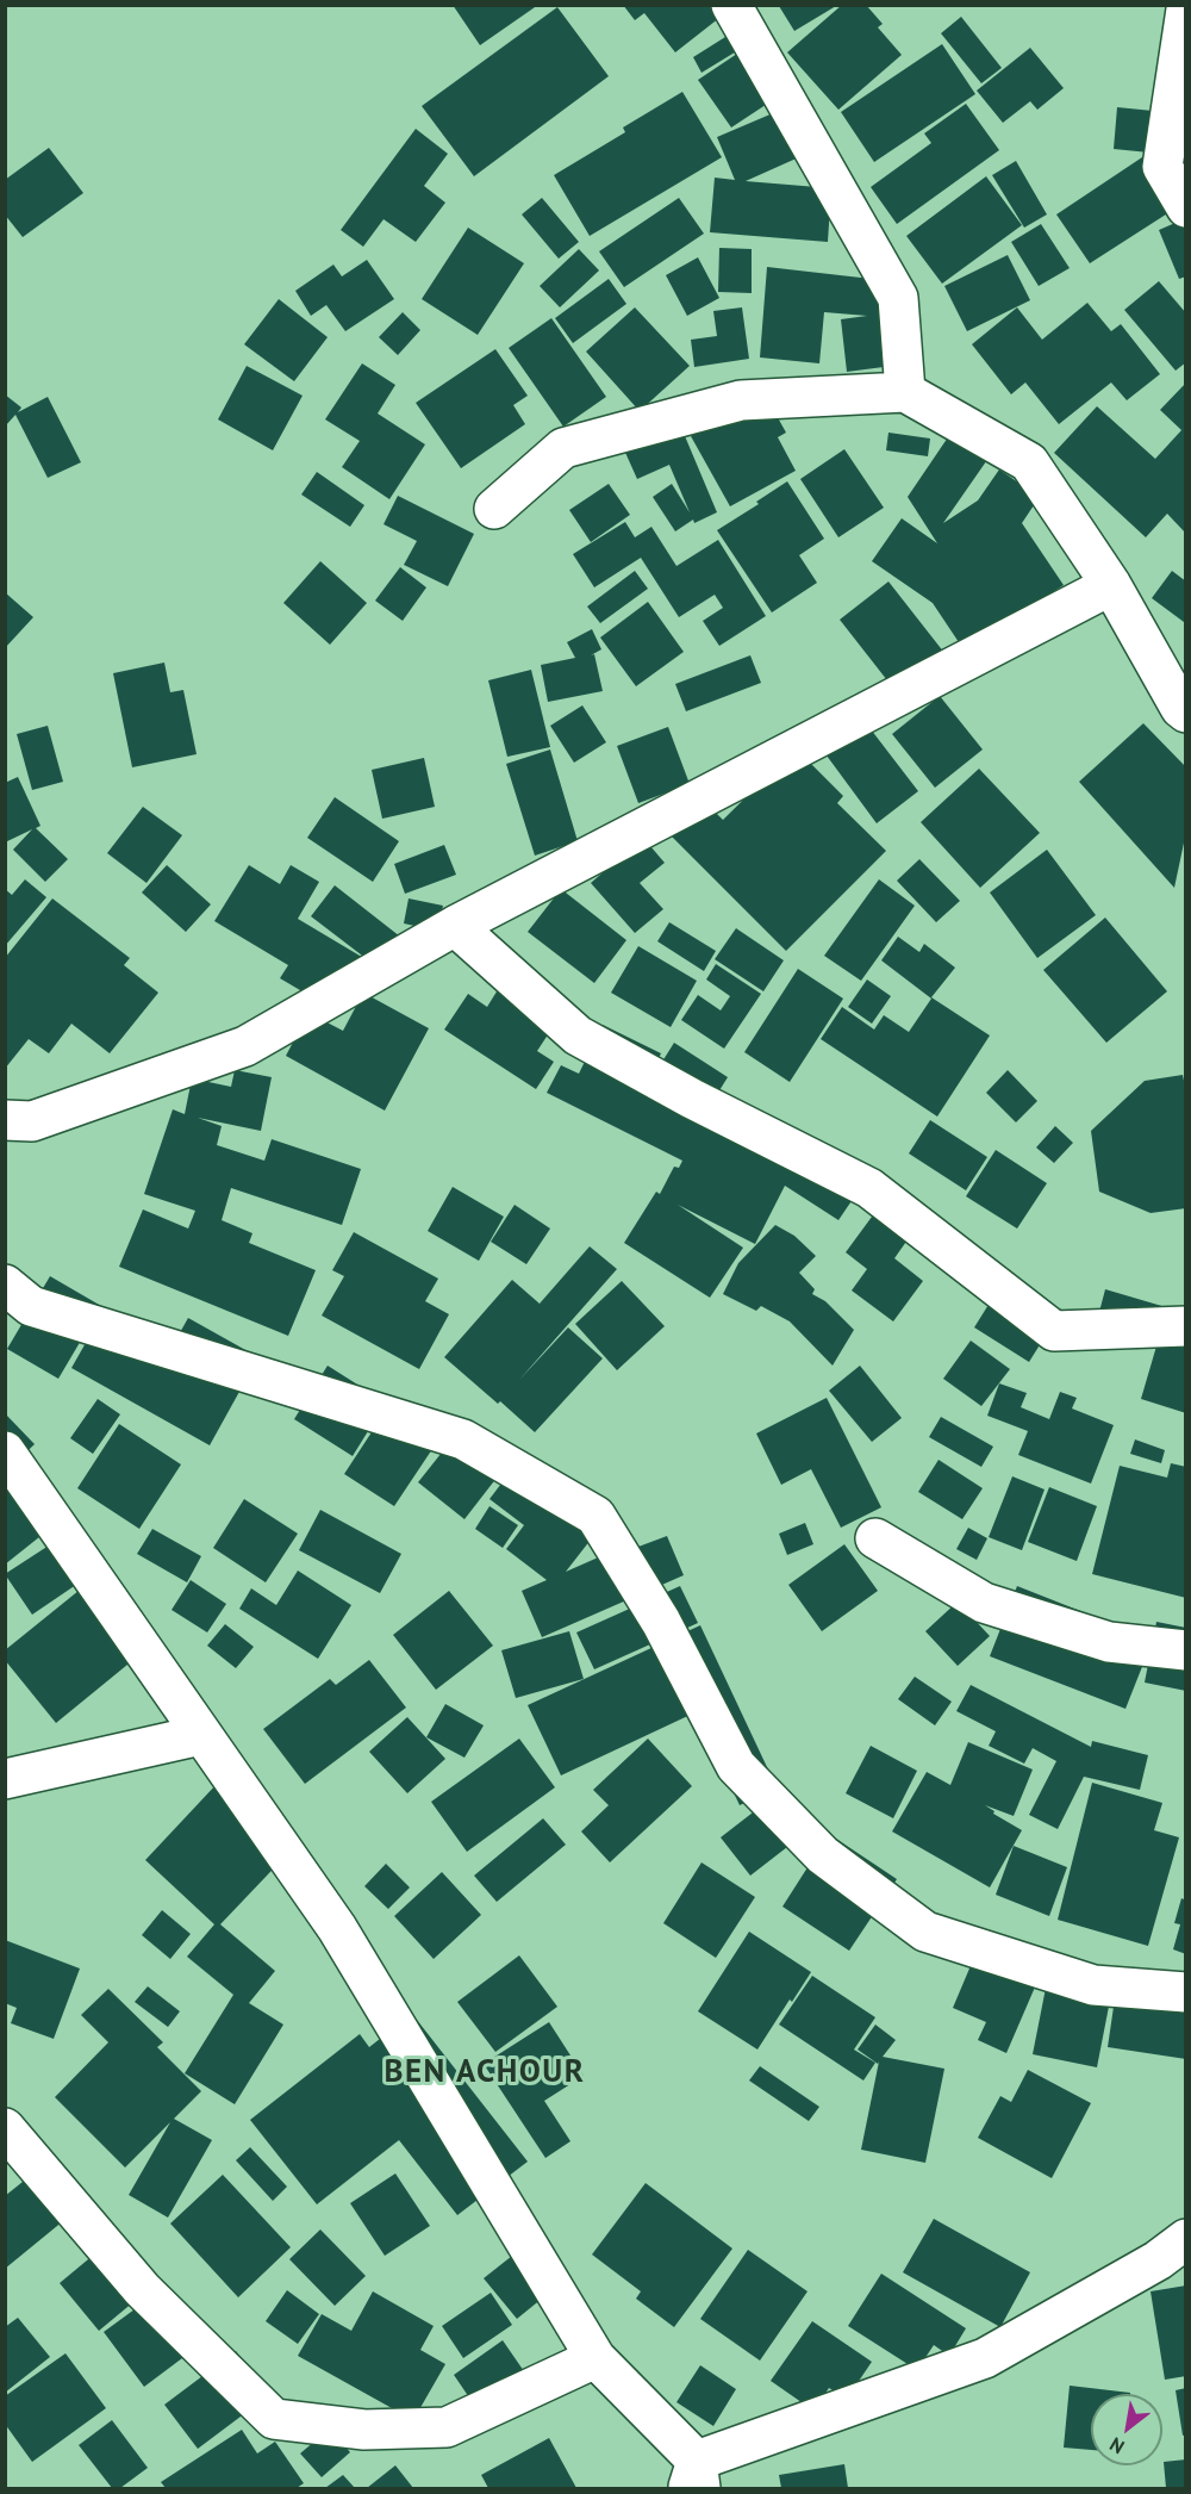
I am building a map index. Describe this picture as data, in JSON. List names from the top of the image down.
{
  "districts": ["BEN ACHOUR"],
  "north": "bottom left"
}
